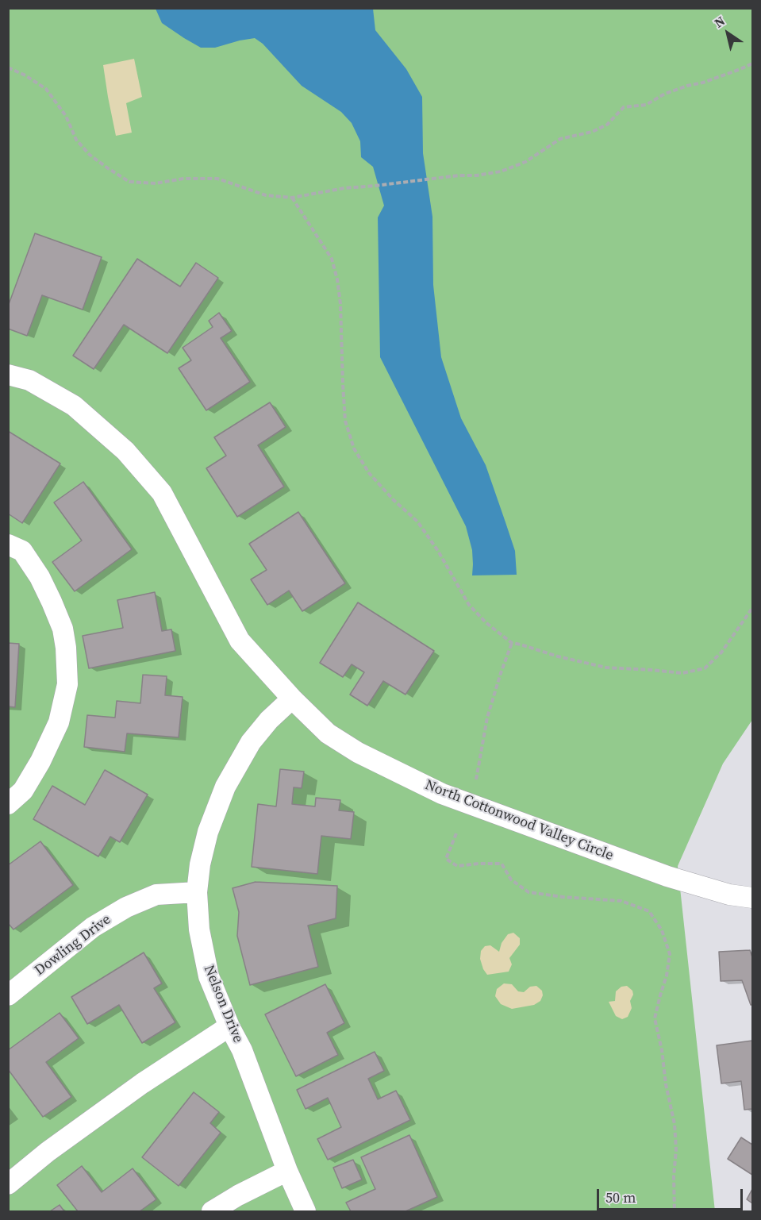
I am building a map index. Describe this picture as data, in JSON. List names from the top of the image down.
{
  "streets": {
    "street": ["North Cottonwood Valley Circle", "Dowling Drive", "Nelson Drive"]
  },
  "crossings": [
    ["North Cottonwood Valley Circle", "Nelson Drive"],
    ["Dowling Drive", "Nelson Drive"]
  ],
  "scale_bar": "50 m",
  "north": "top left"
}
